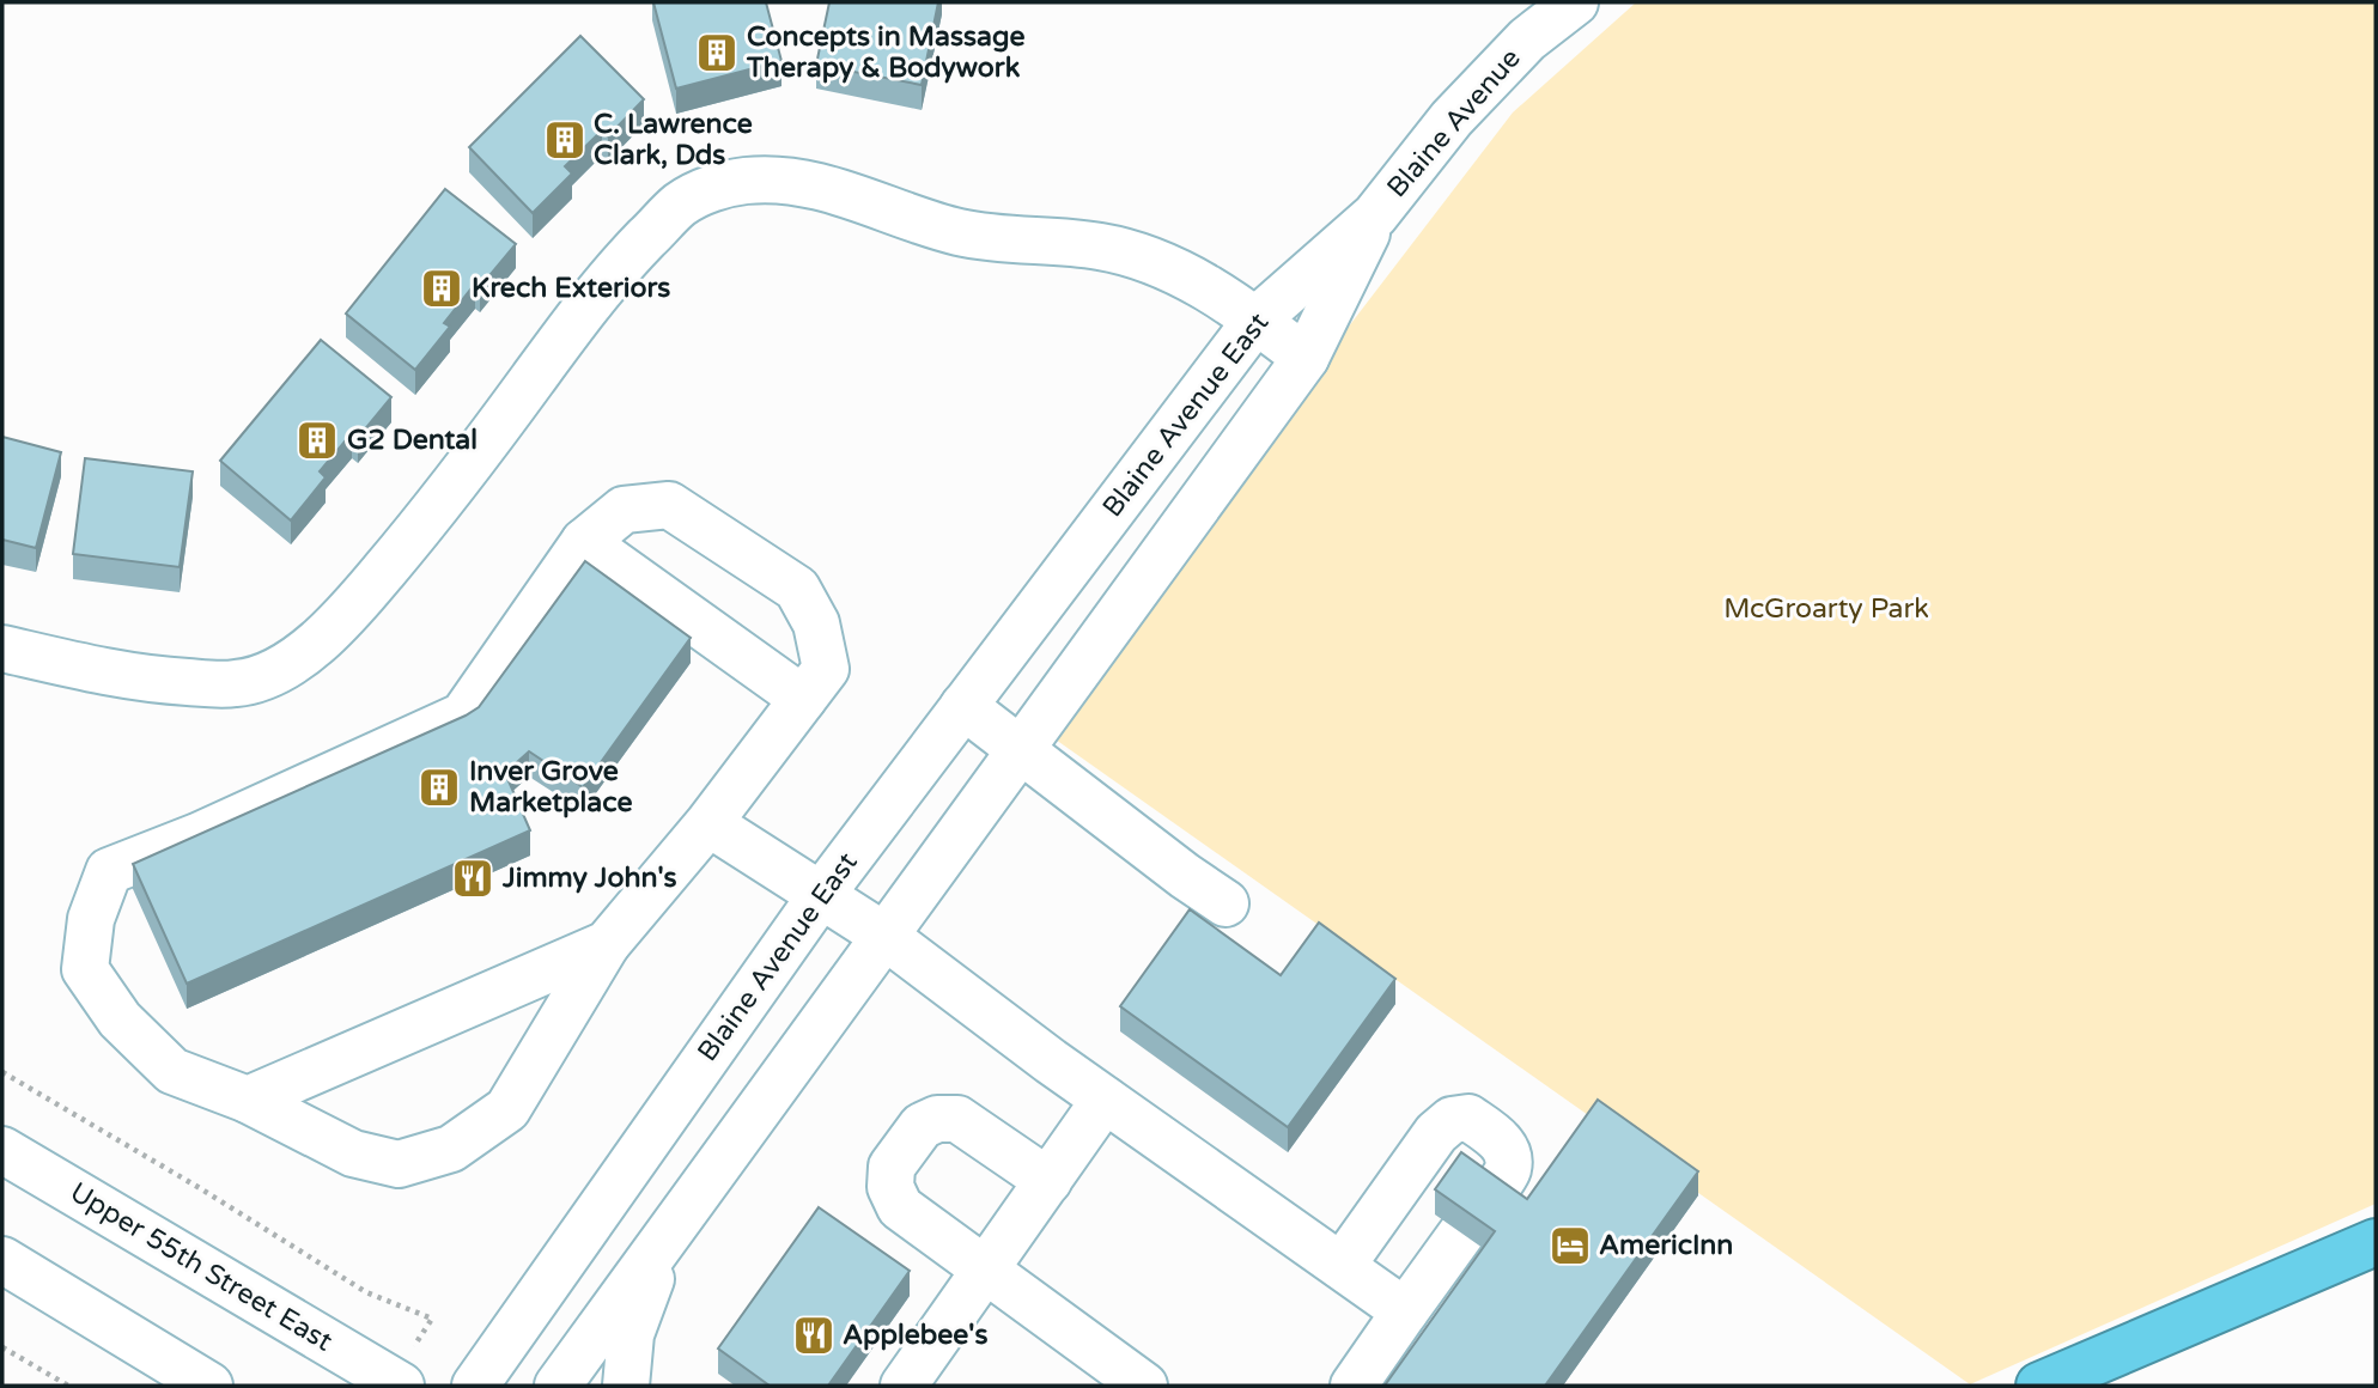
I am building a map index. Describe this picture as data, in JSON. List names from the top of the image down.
{
  "streets": {
    "street": ["Blaine Avenue", "Blaine Avenue East", "Upper 55th Street East"]
  },
  "crossings": [
    ["Blaine Avenue", "Blaine Avenue East"]
  ],
  "parks": ["McGroarty Park"],
  "places": {
    "building": [
      "Concepts in Massage Therapy & Bodywork",
      "C. Lawrence Clark, Dds",
      "Krech Exteriors",
      "G2 Dental",
      "Inver Grove Marketplace"
    ],
    "restaurant": ["Jimmy John's", "Applebee's"],
    "hotel": ["AmericInn"]
  }
}
